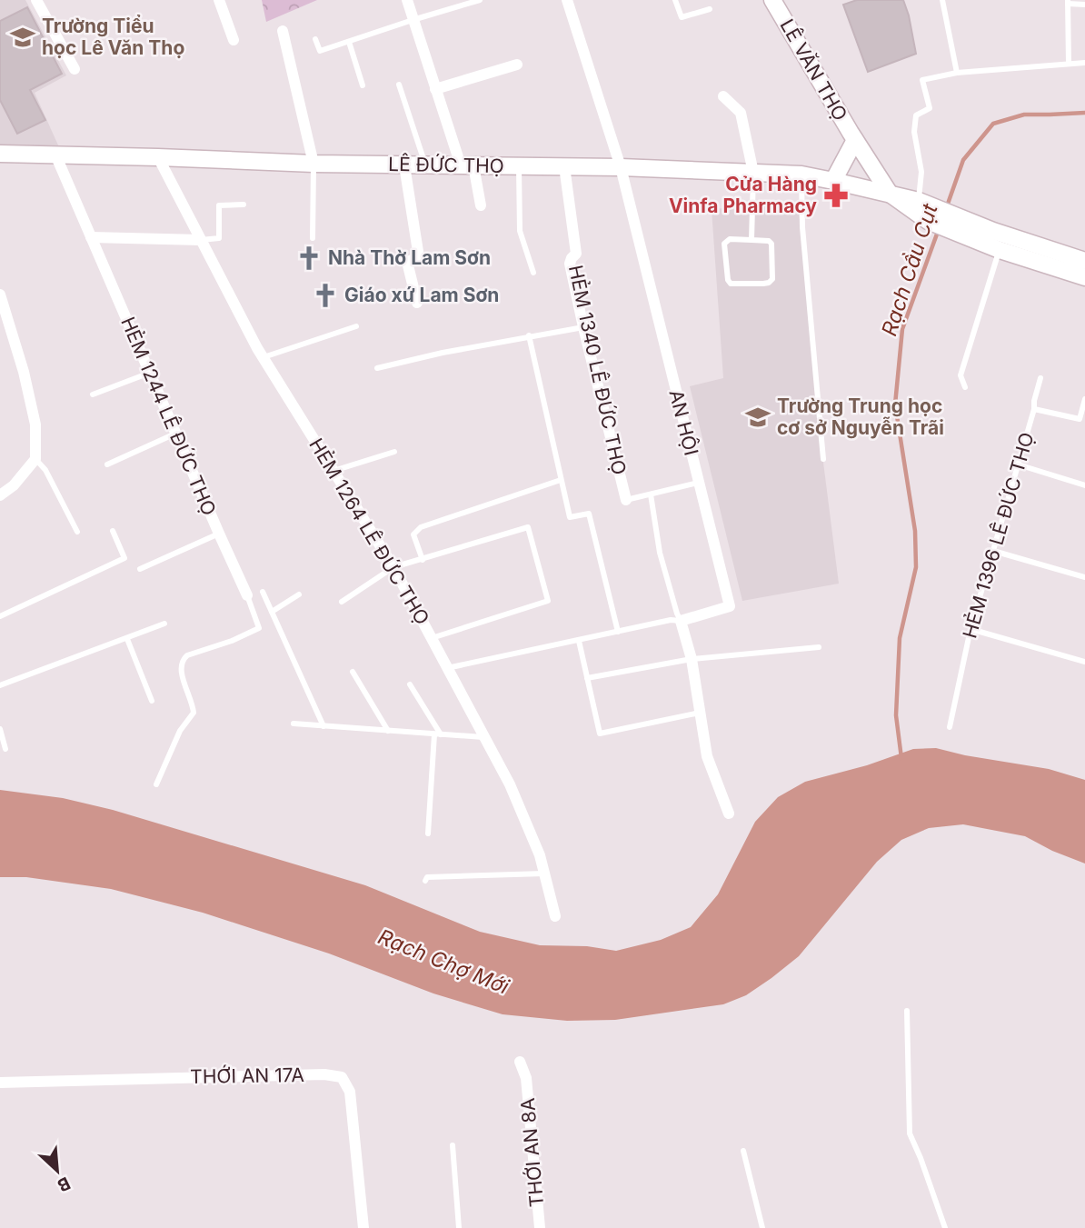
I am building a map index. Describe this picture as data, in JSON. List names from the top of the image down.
{
  "streets": {
    "main road": ["LÊ VĂN THỌ", "LÊ ĐỨC THỌ"],
    "street": [
      "HẺM 1340 LÊ ĐỨC THỌ",
      "HẺM 1244 LÊ ĐỨC THỌ",
      "AN HỘI",
      "HẺM 1264 LÊ ĐỨC THỌ",
      "THỚI AN 17A",
      "THỚI AN 8A"
    ],
    "lane": ["HẺM 1396 LÊ ĐỨC THỌ"]
  },
  "crossings": [
    ["LÊ VĂN THỌ", "LÊ ĐỨC THỌ"],
    ["LÊ ĐỨC THỌ", "HẺM 1340 LÊ ĐỨC THỌ"],
    ["LÊ ĐỨC THỌ", "HẺM 1244 LÊ ĐỨC THỌ"],
    ["LÊ ĐỨC THỌ", "AN HỘI"],
    ["LÊ ĐỨC THỌ", "HẺM 1264 LÊ ĐỨC THỌ"]
  ],
  "water": ["Rạch Cầu Cụt", "Rạch Chợ Mới"],
  "places": {
    "school or university": ["Trường Tiểu học Lê Văn Thọ", "Trường Trung học cơ sở Nguyễn Trãi"],
    "pharmacy": ["Cửa Hàng Vinfa Pharmacy"],
    "church": ["Nhà Thờ Lam Sơn", "Giáo xứ Lam Sơn"]
  },
  "north": "bottom right"
}
